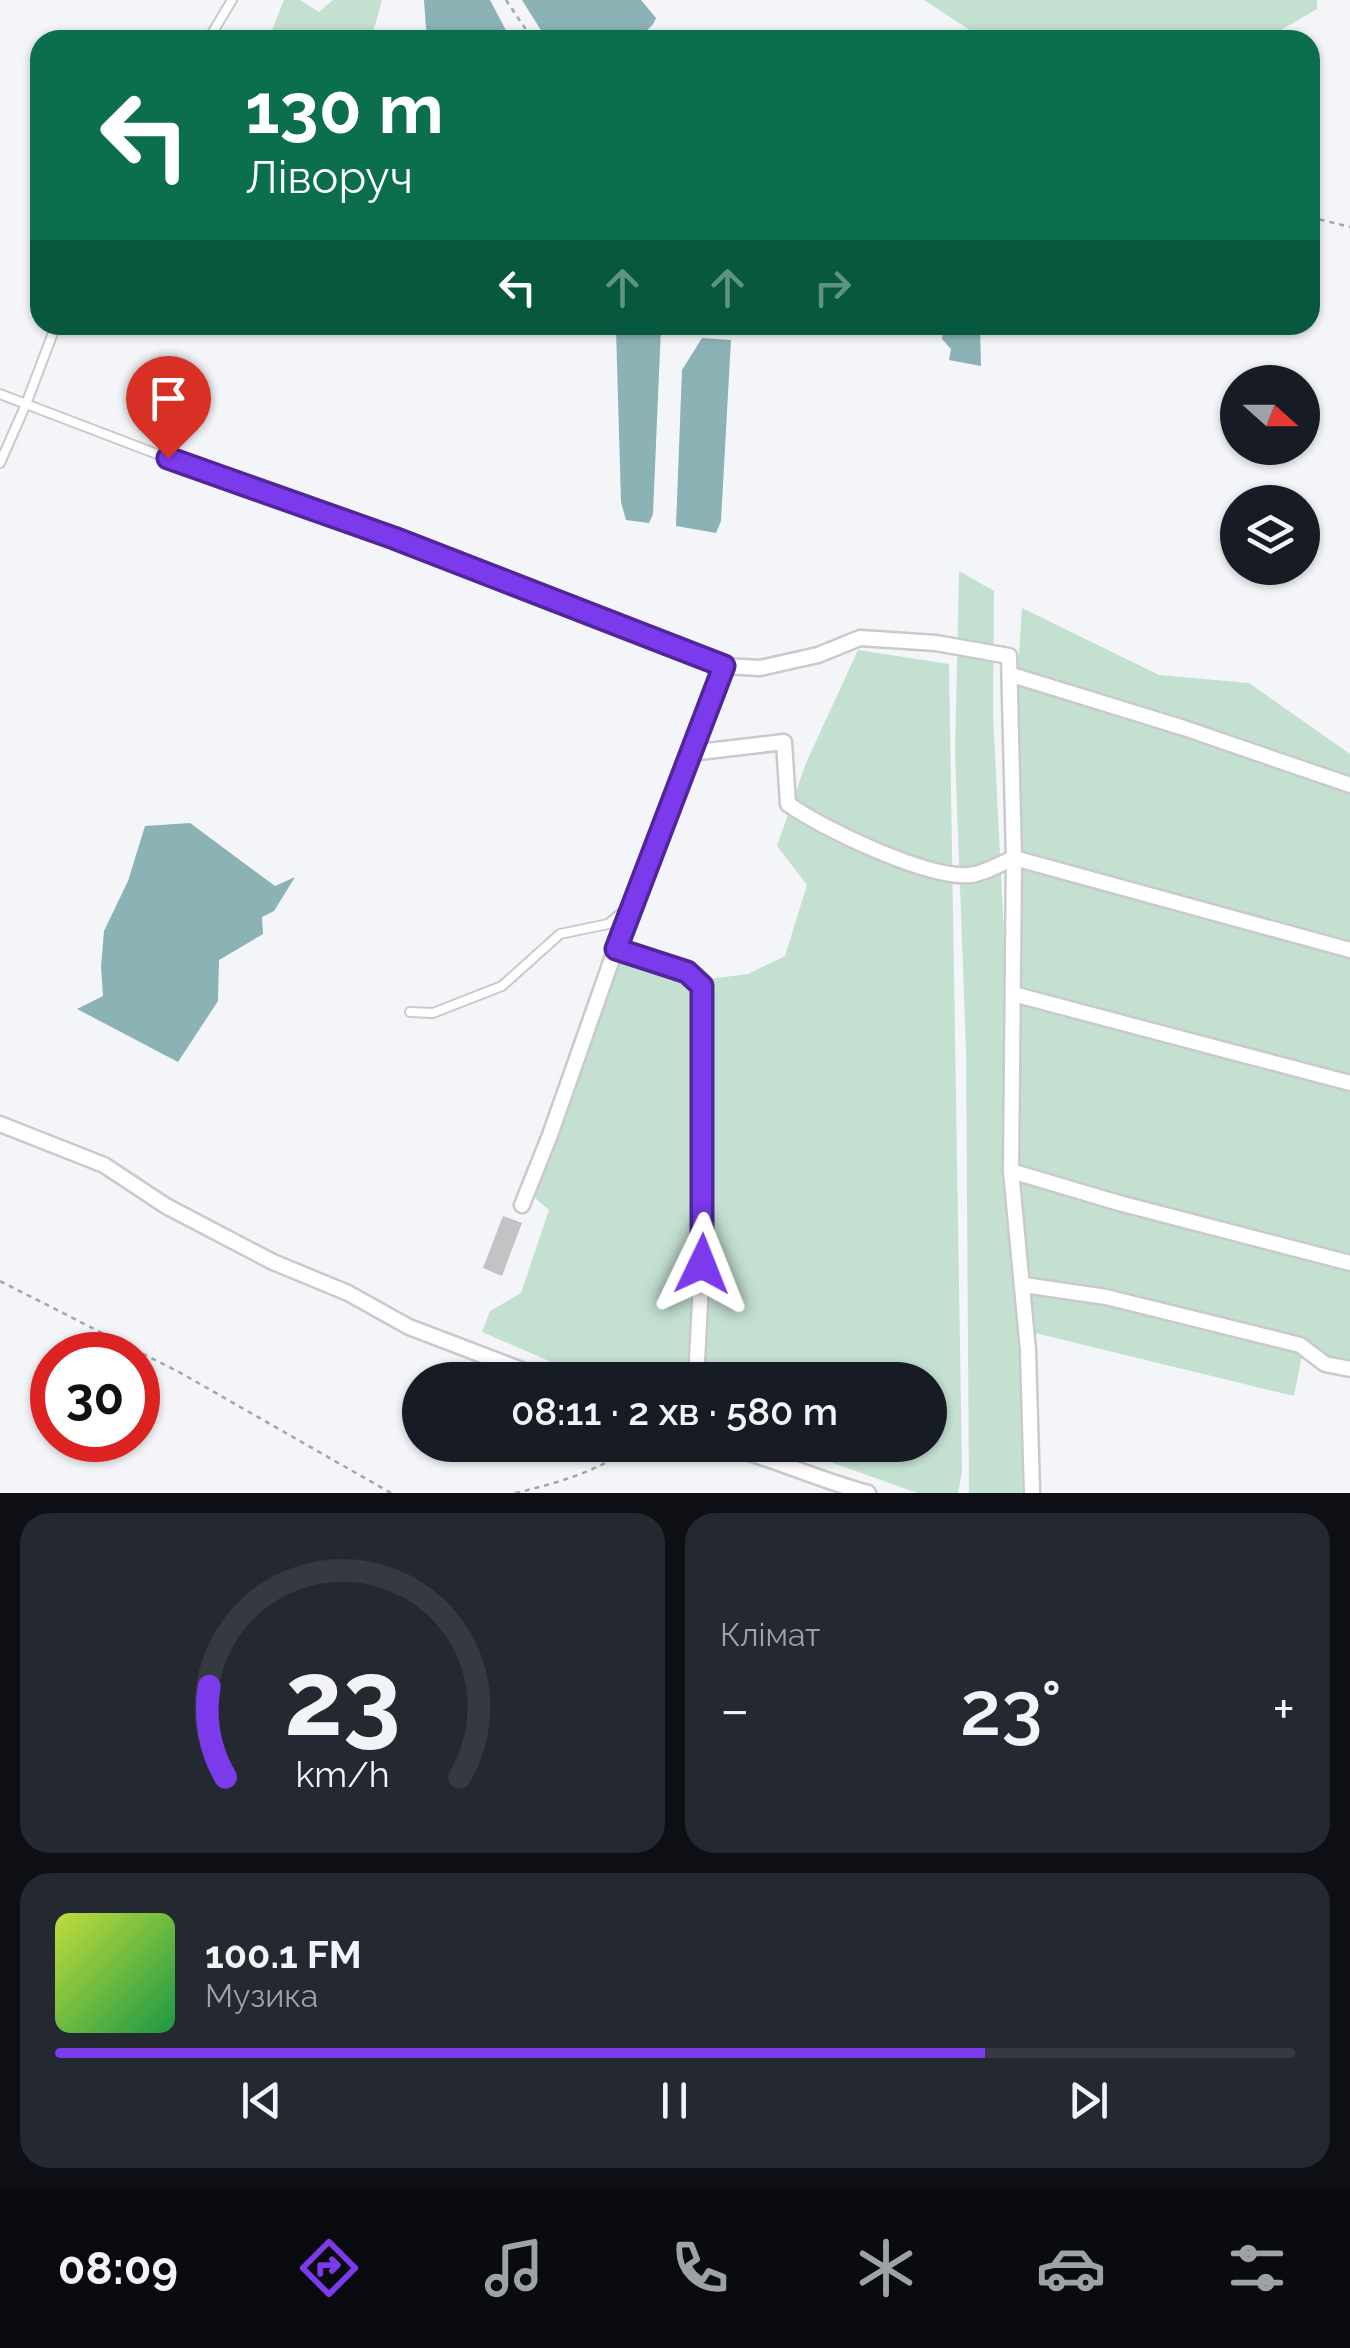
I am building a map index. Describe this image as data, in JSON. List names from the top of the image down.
{
  "north": "right",
  "page": {
    "turn": ["130 m", "Ліворуч"],
    "limit": "30",
    "trip": "08:11 · 2 хв · 580 m",
    "tile": "Клімат",
    "heat": ["−", "23°", "+"],
    "song": ["100.1 FM", "Музика"],
    "tabs": "08:09",
    "gauge": ["23", "km/h"]
  }
}
